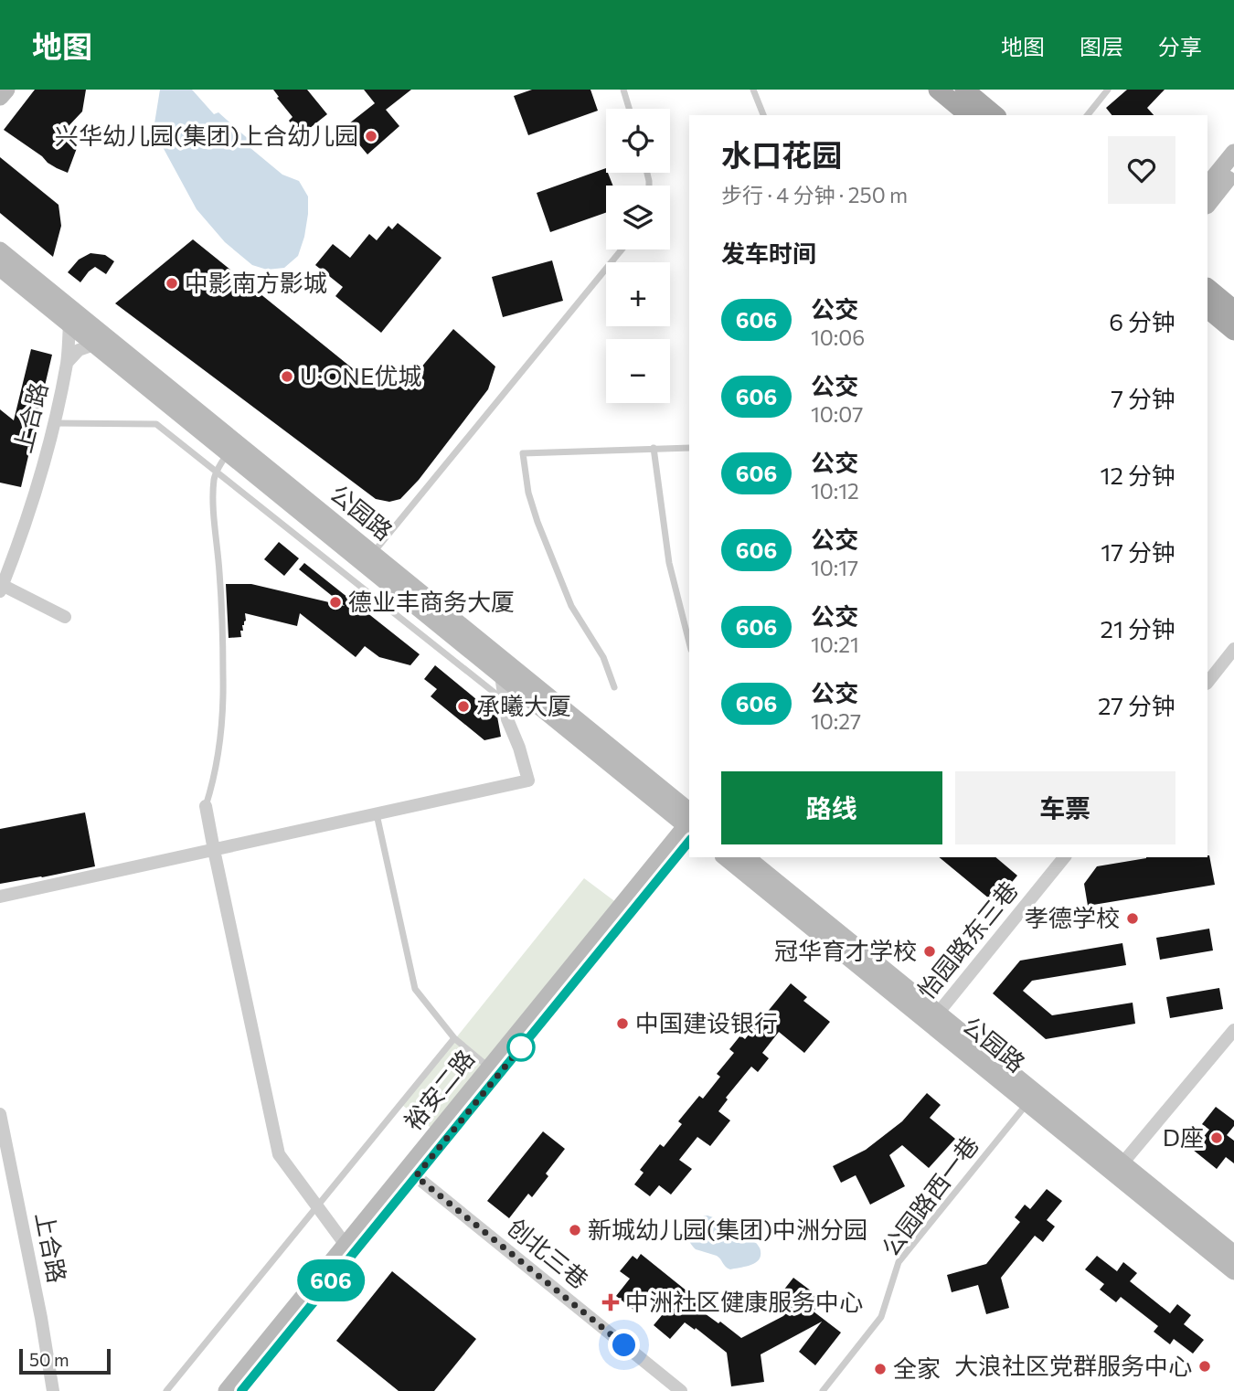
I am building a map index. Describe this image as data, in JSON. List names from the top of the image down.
{
  "streets": {
    "main road": ["公园路", "裕安二路"],
    "street": ["上合路", "怡园路东三巷", "创北三巷"],
    "lane": ["公园路西一巷"]
  },
  "crossings": [
    ["上合路", "公园路"],
    ["公园路", "怡园路东三巷"],
    ["公园路", "公园路西一巷"],
    ["裕安二路", "创北三巷"]
  ],
  "places": {
    "other": [
      "兴华幼儿园(集团)上合幼儿园",
      "中影南方影城",
      "U·ONE优城",
      "德业丰商务大厦",
      "承曦大厦",
      "孝德学校",
      "冠华育才学校",
      "中国建设银行",
      "D座",
      "新城幼儿园(集团)中洲分园",
      "大浪社区党群服务中心",
      "全家"
    ],
    "health": ["中洲社区健康服务中心"]
  },
  "lines": ["bus line 606"],
  "scale_bar": "50 m",
  "page": {
    "header": "地图",
    "nav": ["地图", "图层", "分享"],
    "on_map": "606",
    "map_buttons": ["+", "−"],
    "heading": [
      ["水口花园", "步行 · 4 分钟 · 250 m"],
      "发车时间"
    ],
    "list": [
      {
        "mark": "606",
        "name": "公交",
        "note": "10:06",
        "value": "6 分钟"
      },
      {
        "mark": "606",
        "name": "公交",
        "note": "10:07",
        "value": "7 分钟"
      },
      {
        "mark": "606",
        "name": "公交",
        "note": "10:12",
        "value": "12 分钟"
      },
      {
        "mark": "606",
        "name": "公交",
        "note": "10:17",
        "value": "17 分钟"
      },
      {
        "mark": "606",
        "name": "公交",
        "note": "10:21",
        "value": "21 分钟"
      },
      {
        "mark": "606",
        "name": "公交",
        "note": "10:27",
        "value": "27 分钟"
      }
    ],
    "buttons": ["路线", "车票"],
    "scale": "50 m"
  }
}
